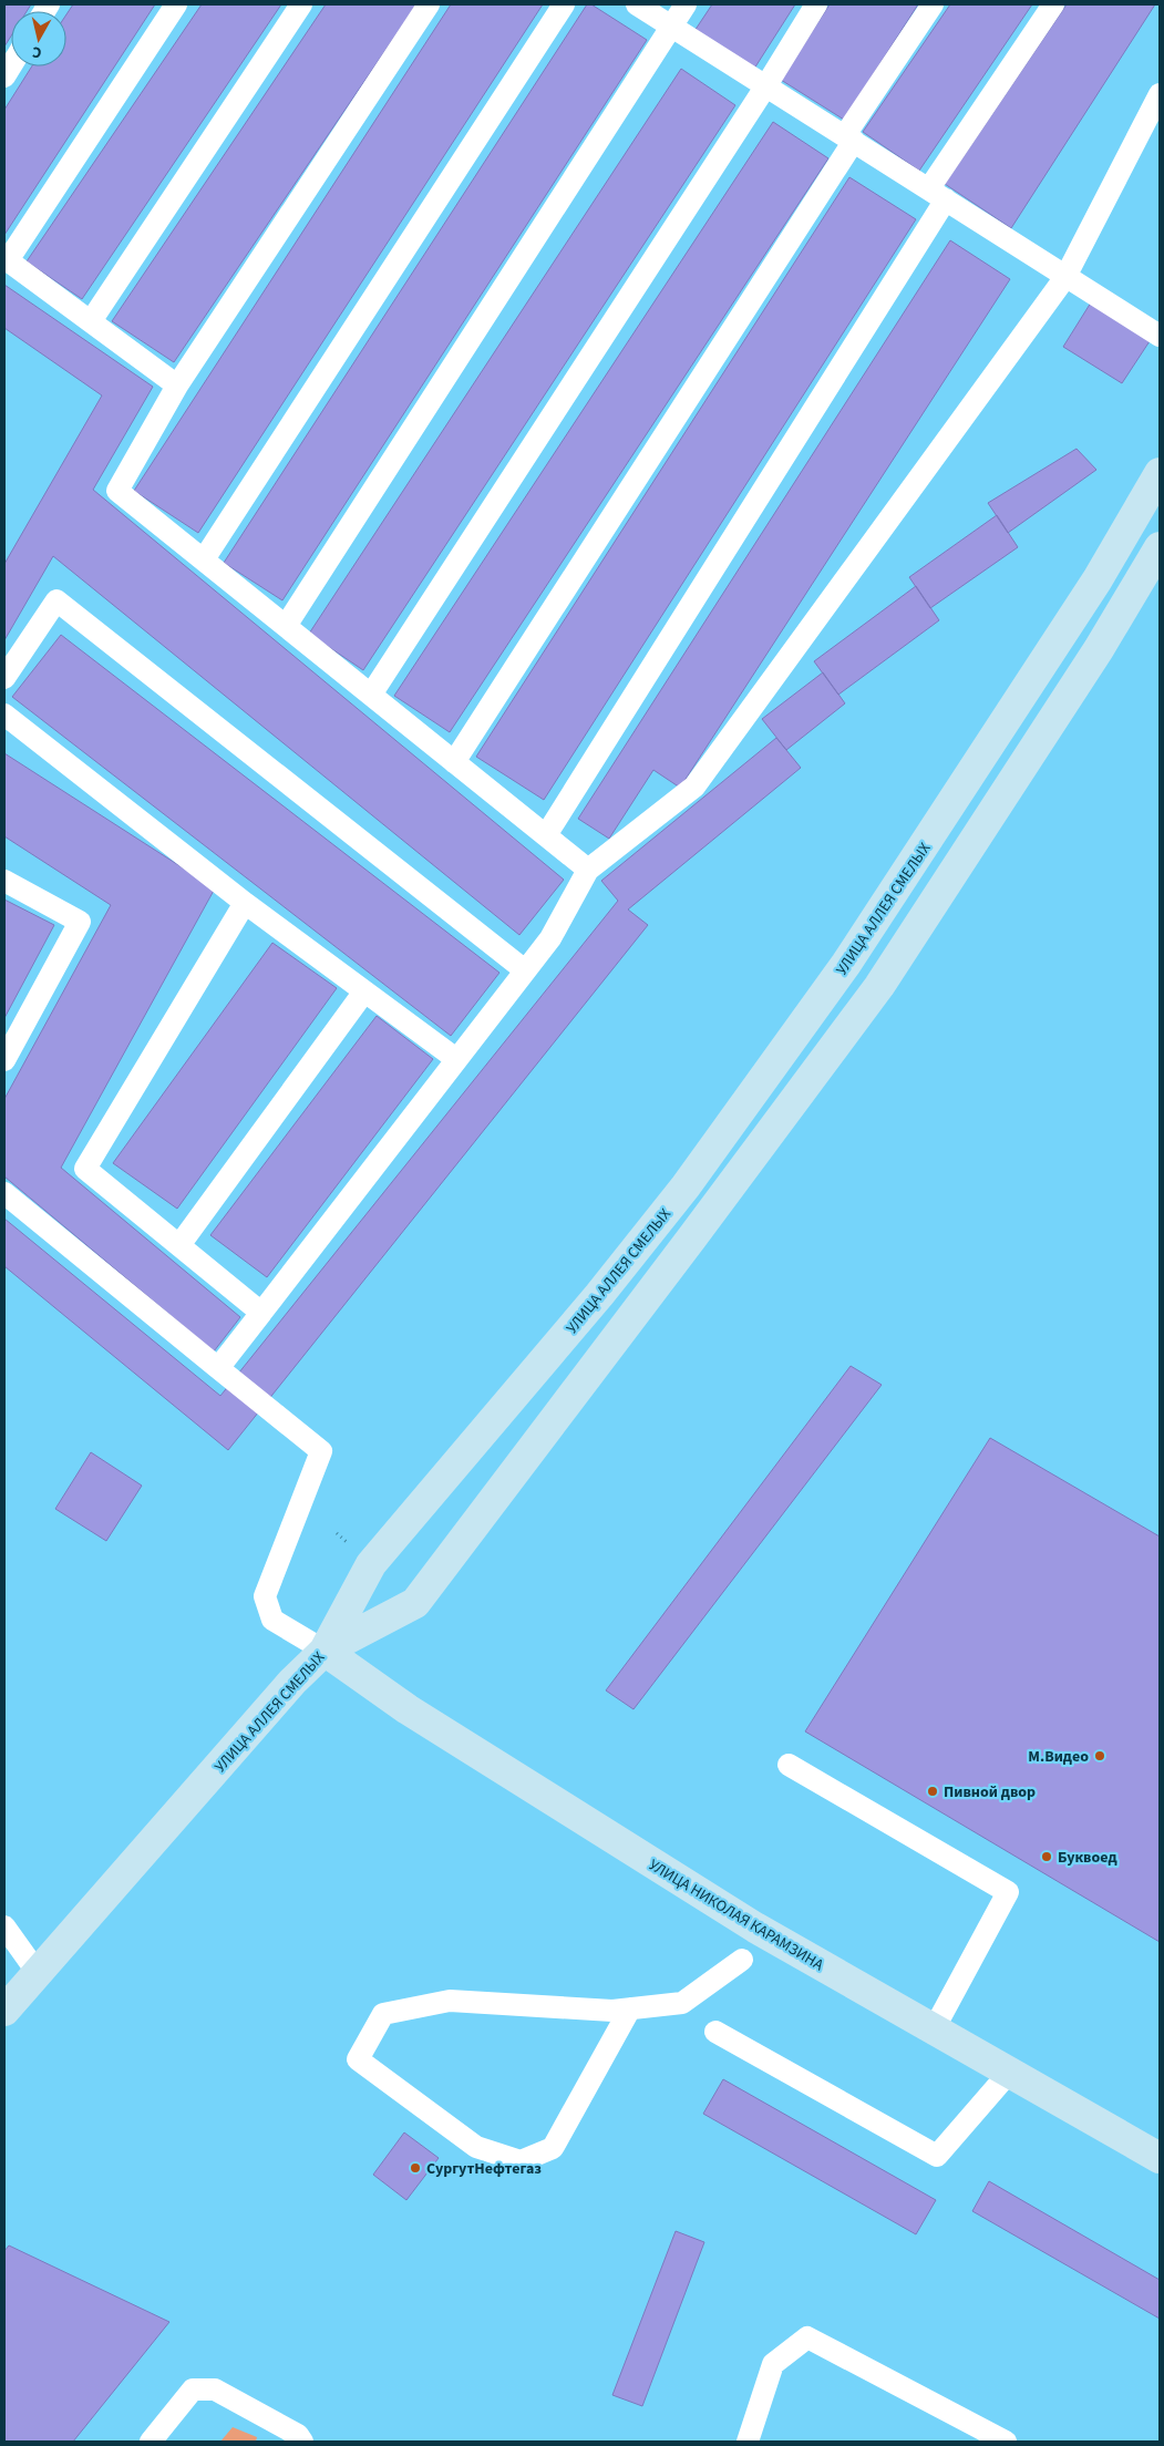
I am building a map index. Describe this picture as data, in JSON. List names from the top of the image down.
{
  "streets": {
    "main road": ["УЛИЦА АЛЛЕЯ СМЕЛЫХ", "УЛИЦА НИКОЛАЯ КАРАМЗИНА"]
  },
  "crossings": [
    ["УЛИЦА АЛЛЕЯ СМЕЛЫХ", "УЛИЦА НИКОЛАЯ КАРАМЗИНА"]
  ],
  "places": [
    "M.Видео",
    "Пивной двор",
    "Буквоед",
    "СургутНефтегаз"
  ],
  "north": "bottom"
}
